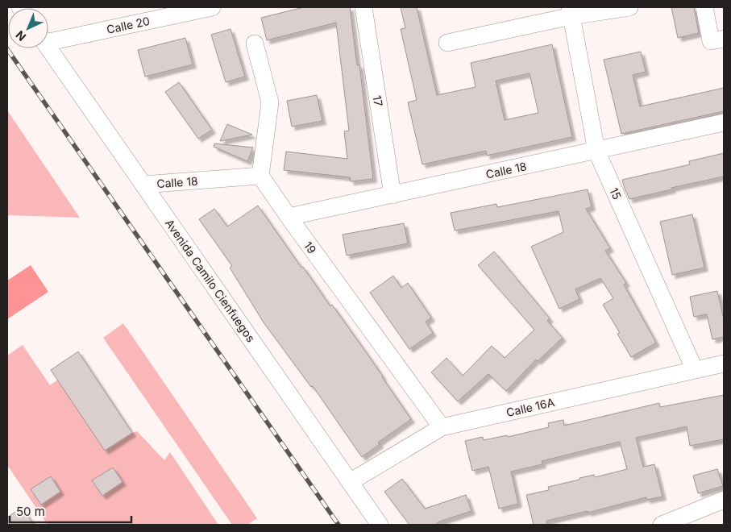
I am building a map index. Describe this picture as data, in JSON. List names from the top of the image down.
{
  "streets": {
    "street": [
      "Calle 20",
      "17",
      "Calle 18",
      "15",
      "19",
      "Avenida Camilo Cienfuegos",
      "Calle 16A"
    ]
  },
  "crossings": [
    ["17", "Calle 18"],
    ["Calle 18", "15"],
    ["Calle 18", "19"],
    ["Calle 18", "Avenida Camilo Cienfuegos"],
    ["15", "Calle 16A"],
    ["19", "Calle 16A"],
    ["Avenida Camilo Cienfuegos", "Calle 16A"]
  ],
  "scale_bar": "50 m",
  "north": "bottom left"
}
